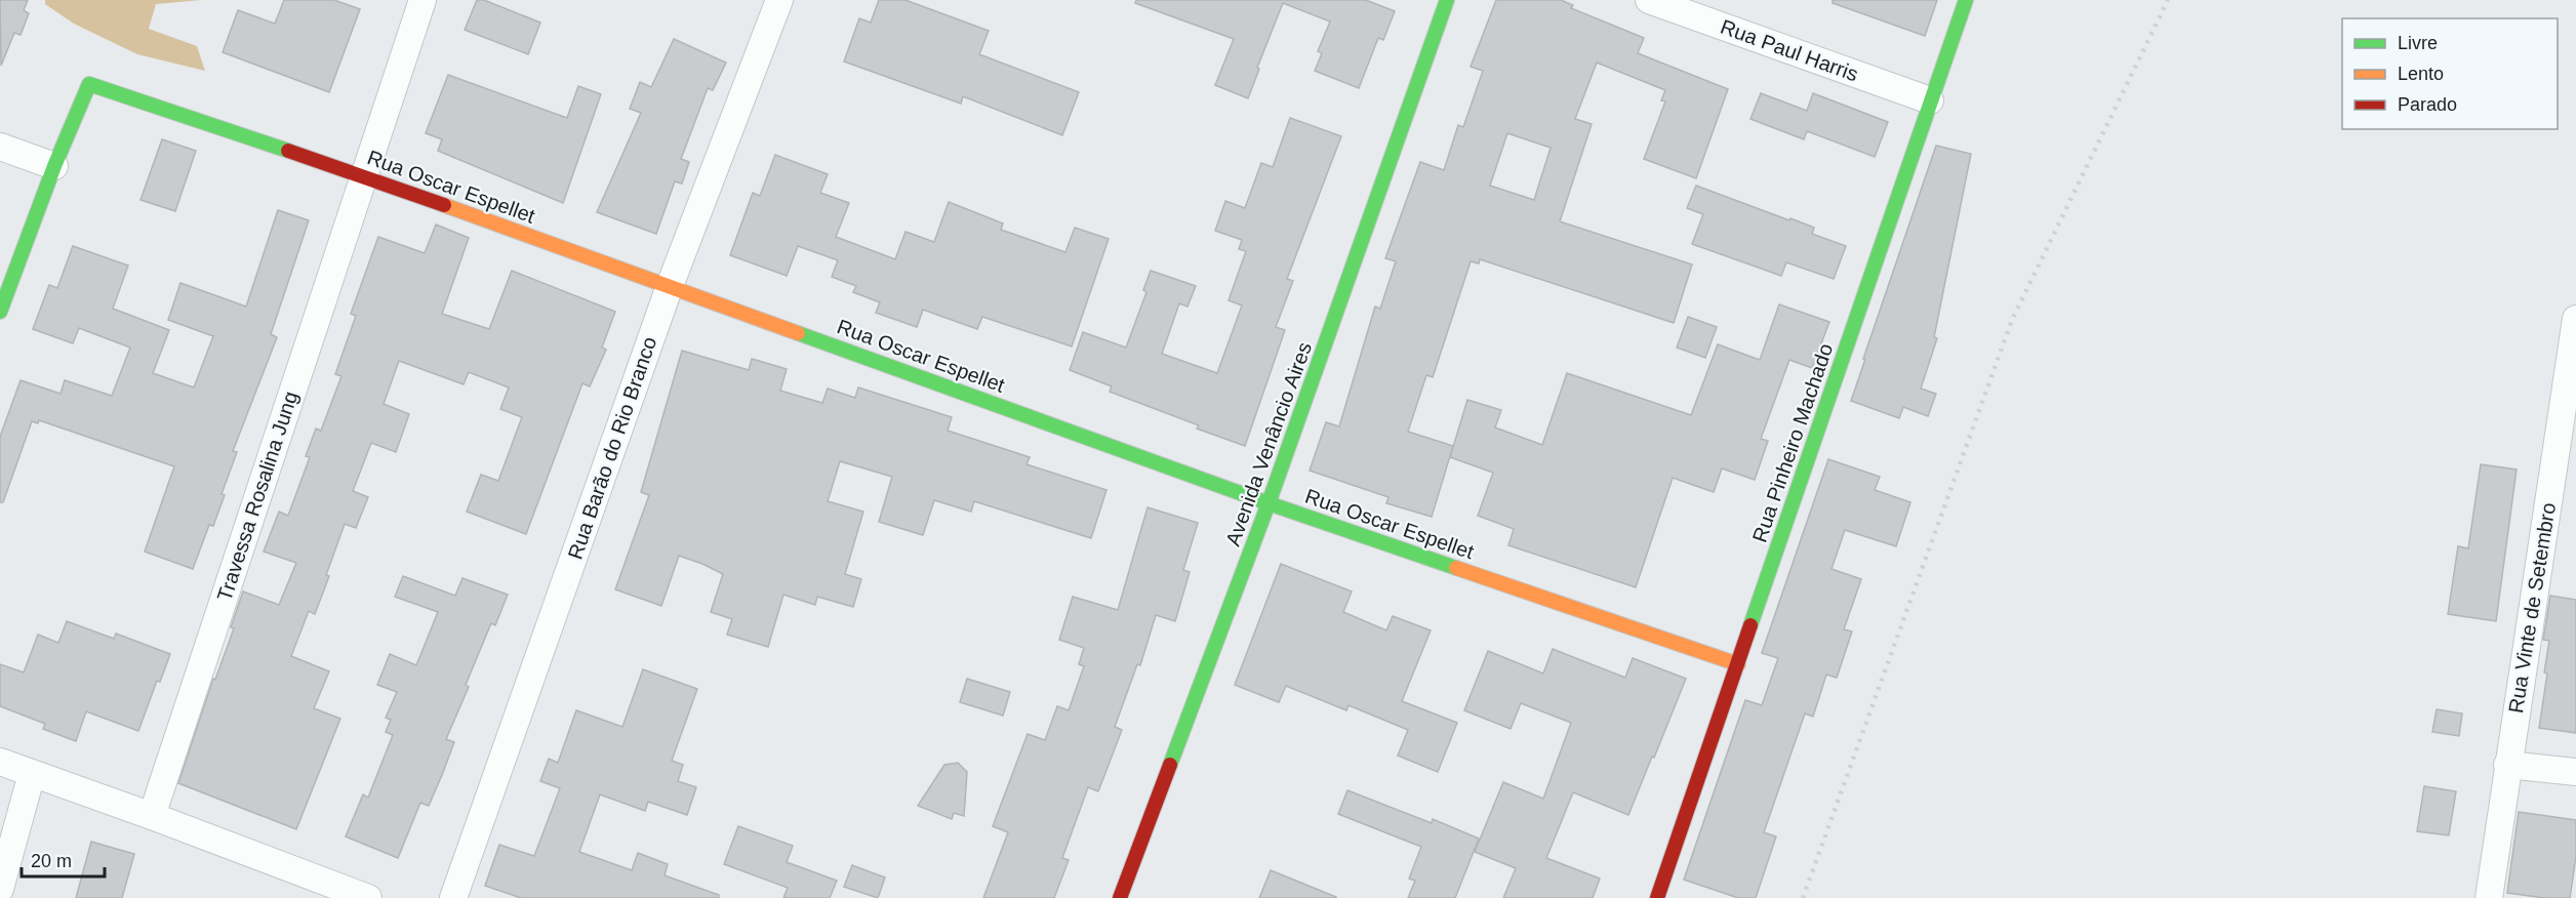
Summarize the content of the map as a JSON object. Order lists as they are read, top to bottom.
{
  "streets": {
    "street": [
      "Rua Paul Harris",
      "Rua Oscar Espellet",
      "Rua Pinheiro Machado",
      "Avenida Venâncio Aires",
      "Rua Barão do Rio Branco",
      "Travessa Rosalina Jung",
      "Rua Vinte de Setembro"
    ]
  },
  "crossings": [
    ["Rua Paul Harris", "Rua Pinheiro Machado"],
    ["Rua Oscar Espellet", "Rua Pinheiro Machado"],
    ["Rua Oscar Espellet", "Avenida Venâncio Aires"],
    ["Rua Oscar Espellet", "Rua Barão do Rio Branco"],
    ["Rua Oscar Espellet", "Travessa Rosalina Jung"]
  ],
  "legend": ["Livre", "Lento", "Parado"],
  "scale_bar": "20 m"
}
